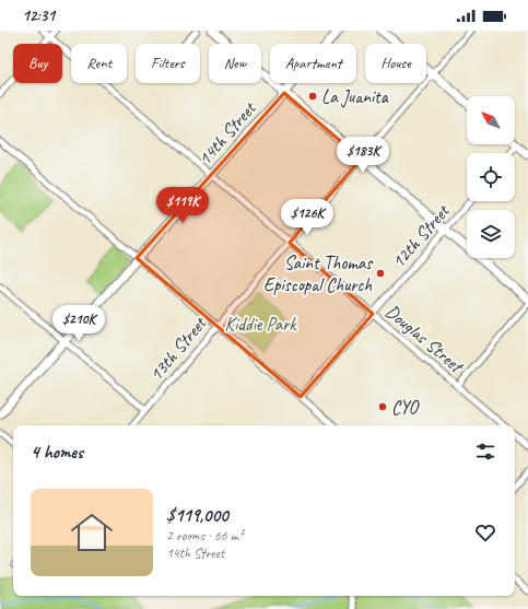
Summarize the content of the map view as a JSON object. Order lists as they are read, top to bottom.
{
  "streets": {
    "main road": ["14th Street"],
    "street": ["12th Street", "Douglas Street", "13th Street"]
  },
  "crossings": [
    ["14th Street", "Douglas Street"],
    ["12th Street", "Douglas Street"],
    ["Douglas Street", "13th Street"]
  ],
  "parks": ["Kiddie Park"],
  "places": ["La Juanita", "Saint Thomas Episcopal Church", "CYO"],
  "north": "top left",
  "page": {
    "status": "12:31",
    "chip": [
      "Buy",
      "Rent",
      "Filters",
      "New",
      "Apartment",
      "House"
    ],
    "price": [
      "$183K",
      "$119K",
      "$126K",
      "$210K"
    ],
    "heading": "4 homes",
    "list": [
      {
        "name": "$119,000",
        "note": "2 rooms · 66 m² · 14th Street"
      }
    ]
  }
}
